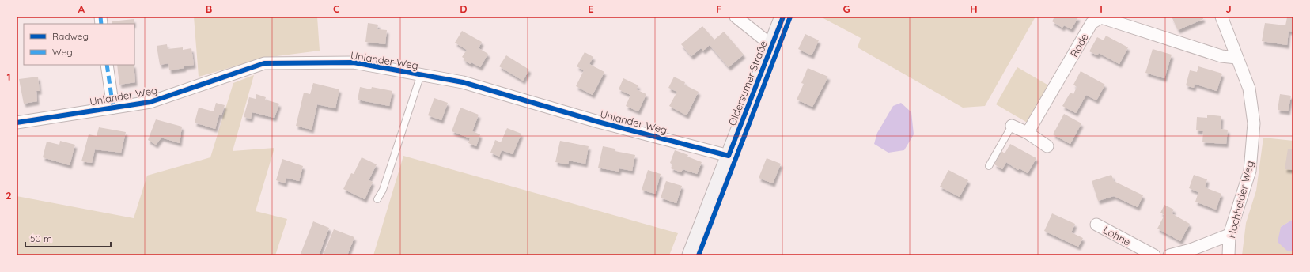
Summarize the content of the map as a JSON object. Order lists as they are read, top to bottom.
{
  "streets": {
    "main road": ["Oldersumer Straße"],
    "street": [
      "Rode",
      "Unlander Weg",
      "Hochheider Weg",
      "Lohne"
    ]
  },
  "crossings": [
    ["Rode", "Hochheider Weg"],
    ["Unlander Weg", "Oldersumer Straße"]
  ],
  "legend": ["Radweg", "Weg"],
  "scale_bar": "50 m",
  "grid": {
    "columns": [
      "A",
      "B",
      "C",
      "D",
      "E",
      "F",
      "G",
      "H",
      "I",
      "J"
    ],
    "rows": ["1", "2"]
  }
}
